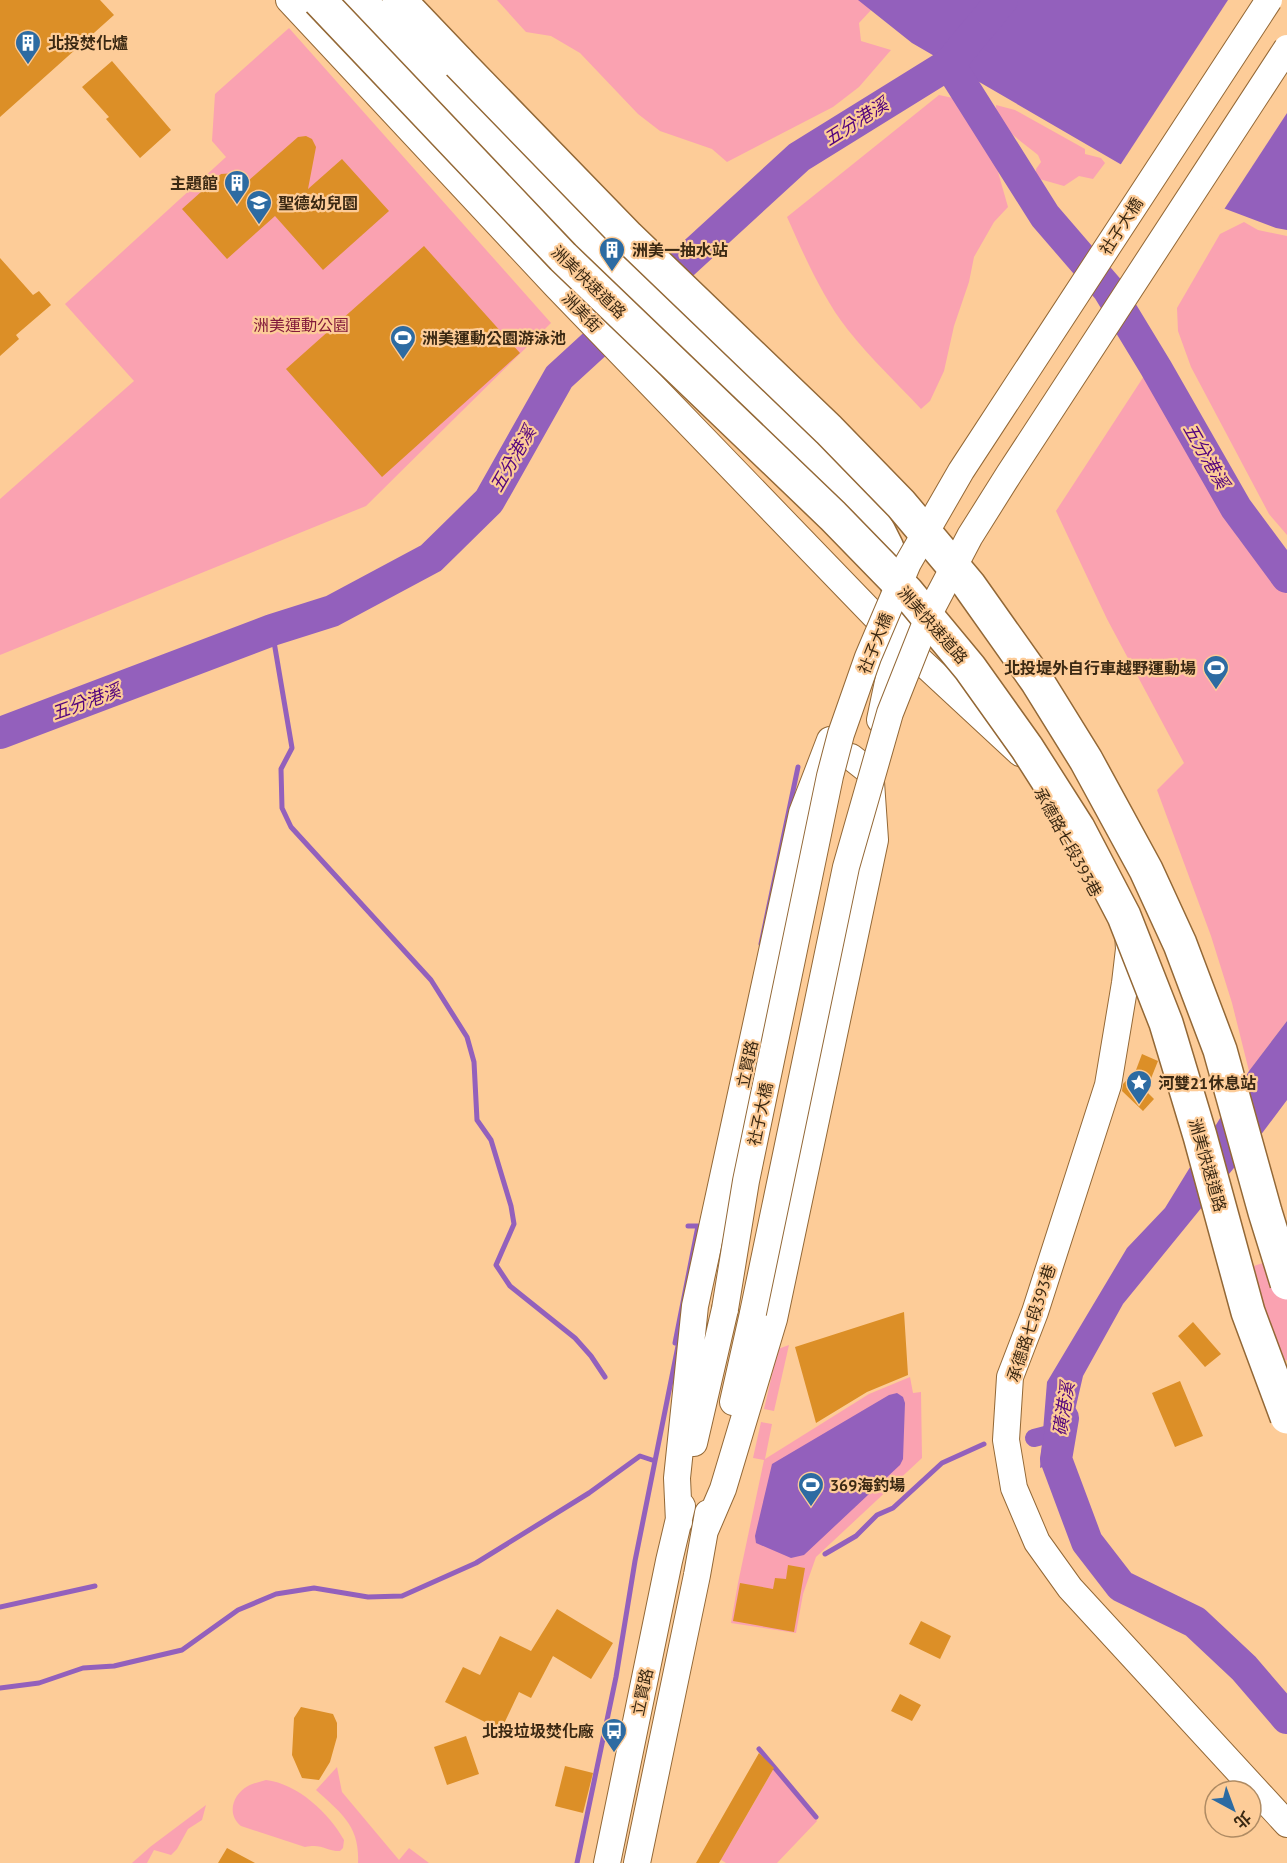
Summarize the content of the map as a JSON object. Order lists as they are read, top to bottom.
{
  "streets": {
    "highway": ["洲美快速道路"],
    "street": [
      "社子大橋",
      "洲美街",
      "承德路七段393巷",
      "立賢路"
    ]
  },
  "crossings": [
    ["社子大橋", "立賢路"],
    ["洲美街", "承德路七段393巷"],
    ["洲美街", "立賢路"],
    ["承德路七段393巷", "立賢路"]
  ],
  "water": ["五分港溪", "磺港溪"],
  "parks": ["洲美運動公園"],
  "places": {
    "building": ["北投焚化爐", "主題館", "洲美一抽水站"],
    "school or university": ["聖德幼兒園"],
    "sports": ["洲美運動公園游泳池", "北投堤外自行車越野運動場", "369海釣場"],
    "place": ["河雙21休息站"],
    "bus stop": ["北投垃圾焚化廠"]
  },
  "north": "bottom right"
}
